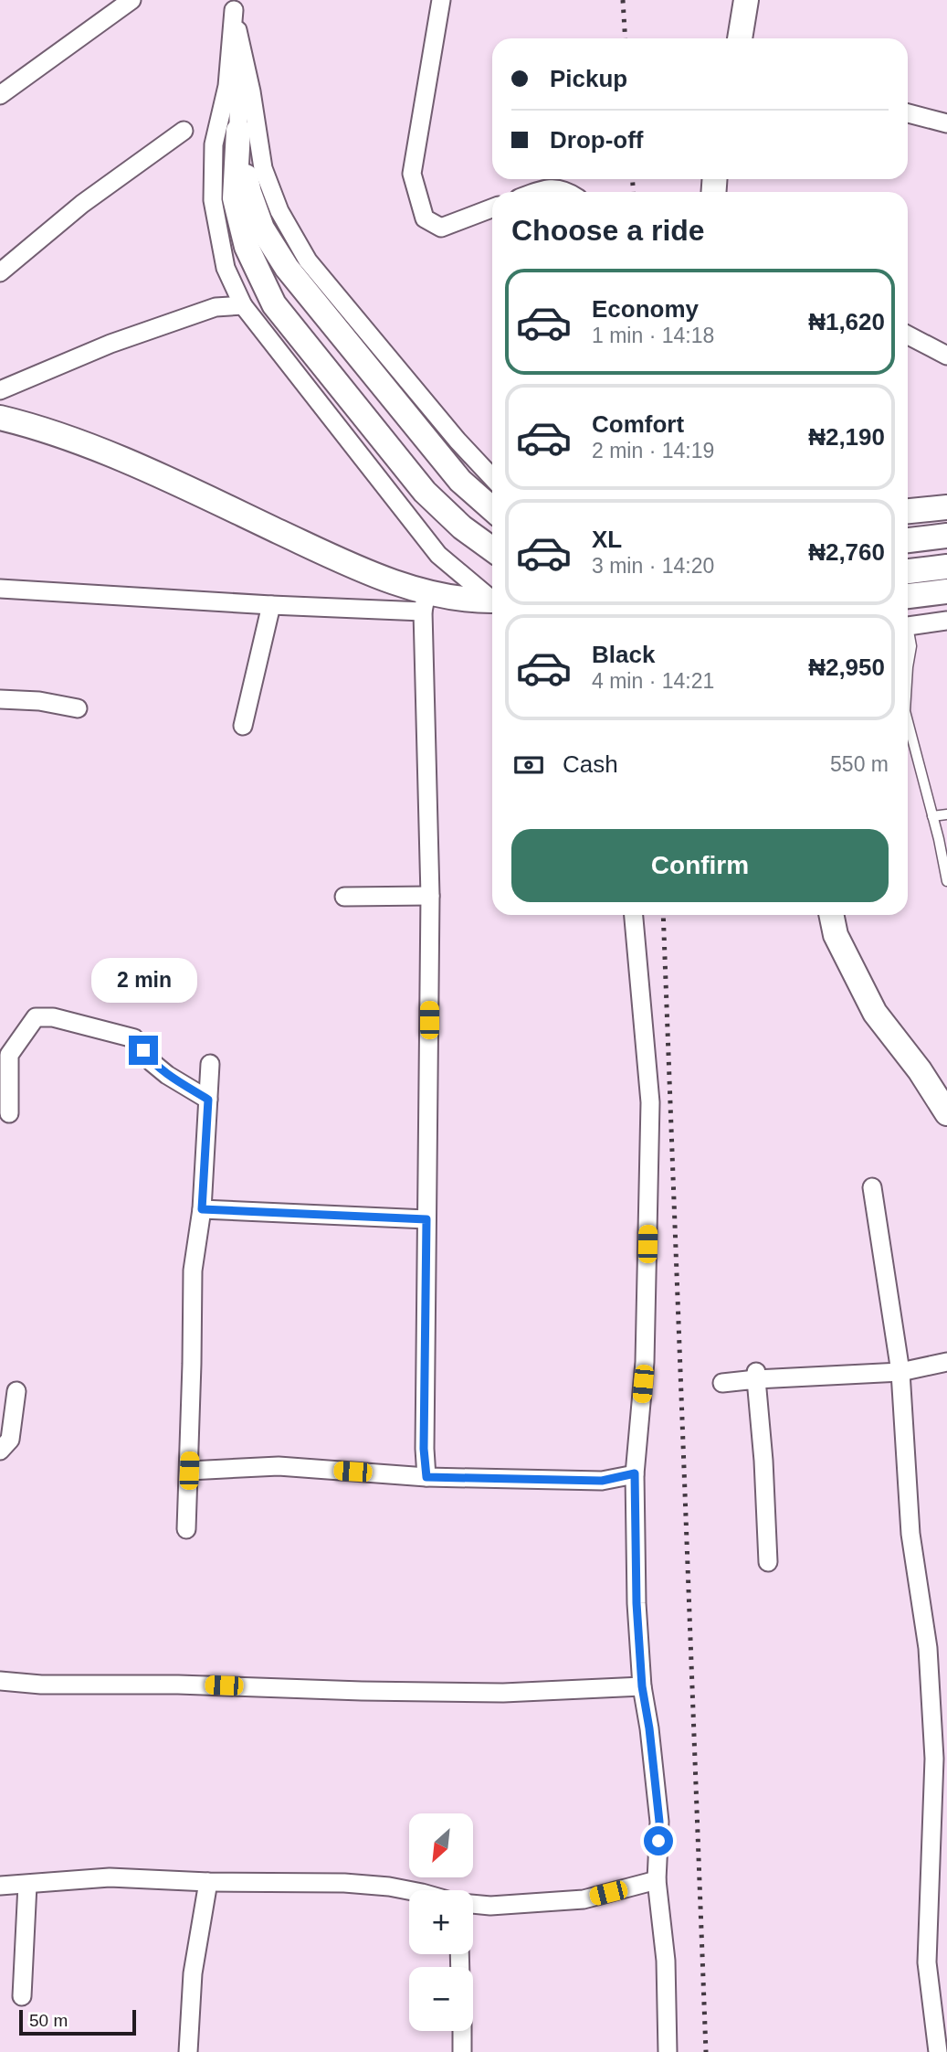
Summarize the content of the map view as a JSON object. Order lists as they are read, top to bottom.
{
  "scale_bar": "50 m",
  "north": "bottom left",
  "page": {
    "banner": ["Pickup", "Drop-off"],
    "heading": "Choose a ride",
    "list": [
      {
        "name": "Economy",
        "note": "1 min · 14:18",
        "value": "₦1,620"
      },
      {
        "name": "Comfort",
        "note": "2 min · 14:19",
        "value": "₦2,190"
      },
      {
        "name": "XL",
        "note": "3 min · 14:20",
        "value": "₦2,760"
      },
      {
        "name": "Black",
        "note": "4 min · 14:21",
        "value": "₦2,950"
      }
    ],
    "pay": ["Cash", "550 m"],
    "buttons": "Confirm",
    "bubble": "2 min",
    "map_buttons": ["+", "−"],
    "scale": "50 m"
  }
}
